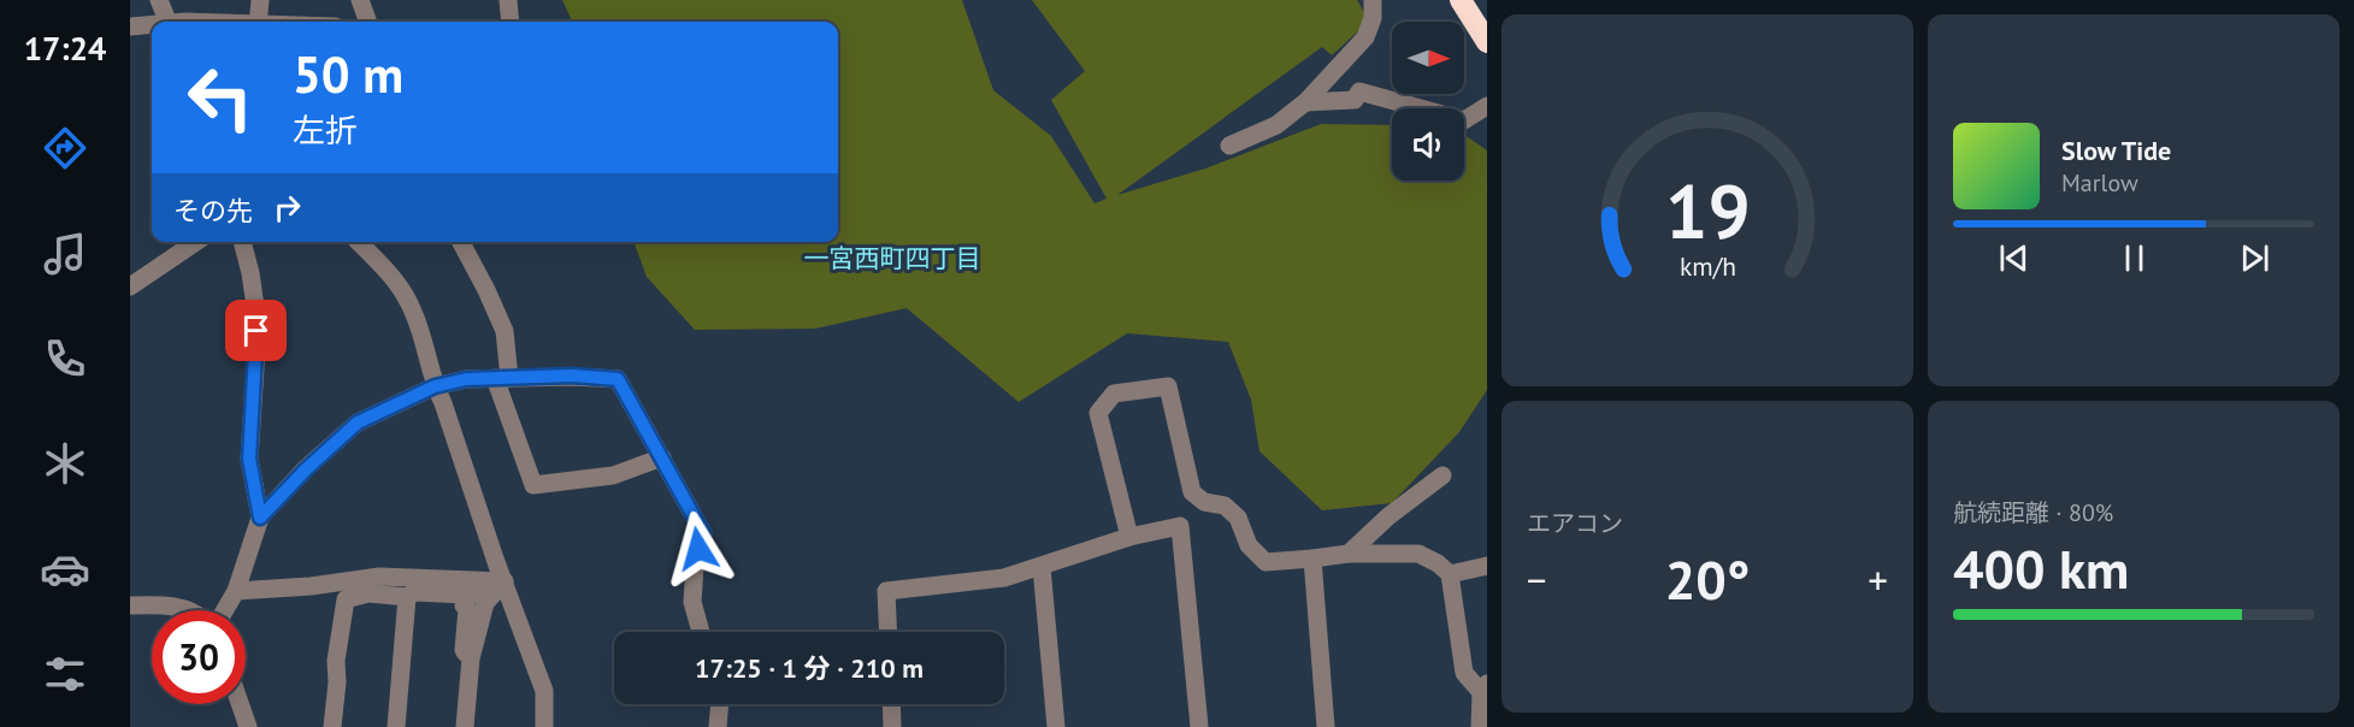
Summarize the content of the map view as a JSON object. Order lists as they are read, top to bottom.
{
  "districts": ["一宮西町四丁目"],
  "north": "right",
  "page": {
    "tabs": "17:24",
    "turn": ["50 m", "左折"],
    "song": ["Slow Tide", "Marlow"],
    "then": "その先",
    "tile": [
      "エアコン",
      ["航続距離 · 80%", "400 km"]
    ],
    "heat": ["−", "20°", "+"],
    "limit": "30",
    "trip": "17:25 · 1 分 · 210 m",
    "gauge": ["19", "km/h"]
  }
}
